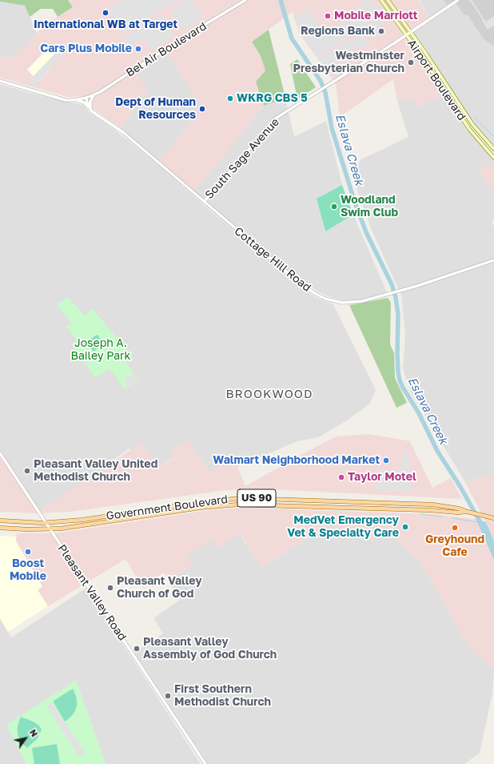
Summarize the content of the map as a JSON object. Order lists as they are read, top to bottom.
{
  "streets": {
    "main road": ["Airport Boulevard", "US 90", "Government Boulevard"],
    "street": [
      "Bel Air Boulevard",
      "South Sage Avenue",
      "Cottage Hill Road",
      "Pleasant Valley Road"
    ]
  },
  "crossings": [
    ["Bel Air Boulevard", "Cottage Hill Road"],
    ["Airport Boulevard", "South Sage Avenue"],
    ["South Sage Avenue", "Cottage Hill Road"],
    ["Government Boulevard", "Pleasant Valley Road"]
  ],
  "districts": ["BROOKWOOD"],
  "water": ["Eslava Creek"],
  "parks": ["Joseph A. Bailey Park"],
  "places": [
    "International WB at Target",
    "Mobile Marriott",
    "Regions Bank",
    "Cars Plus Mobile",
    "Westminster Presbyterian Church",
    "WKRG CBS 5",
    "Dept of Human Resources",
    "Woodland Swim Club",
    "Walmart Neighborhood Market",
    "Pleasant Valley United Methodist Church",
    "Taylor Motel",
    "MedVet Emergency Vet & Specialty Care",
    "Greyhound Cafe",
    "Boost Mobile",
    "Pleasant Valley Church of God",
    "Pleasant Valley Assembly of God Church",
    "First Southern Methodist Church"
  ],
  "north": "top right"
}
